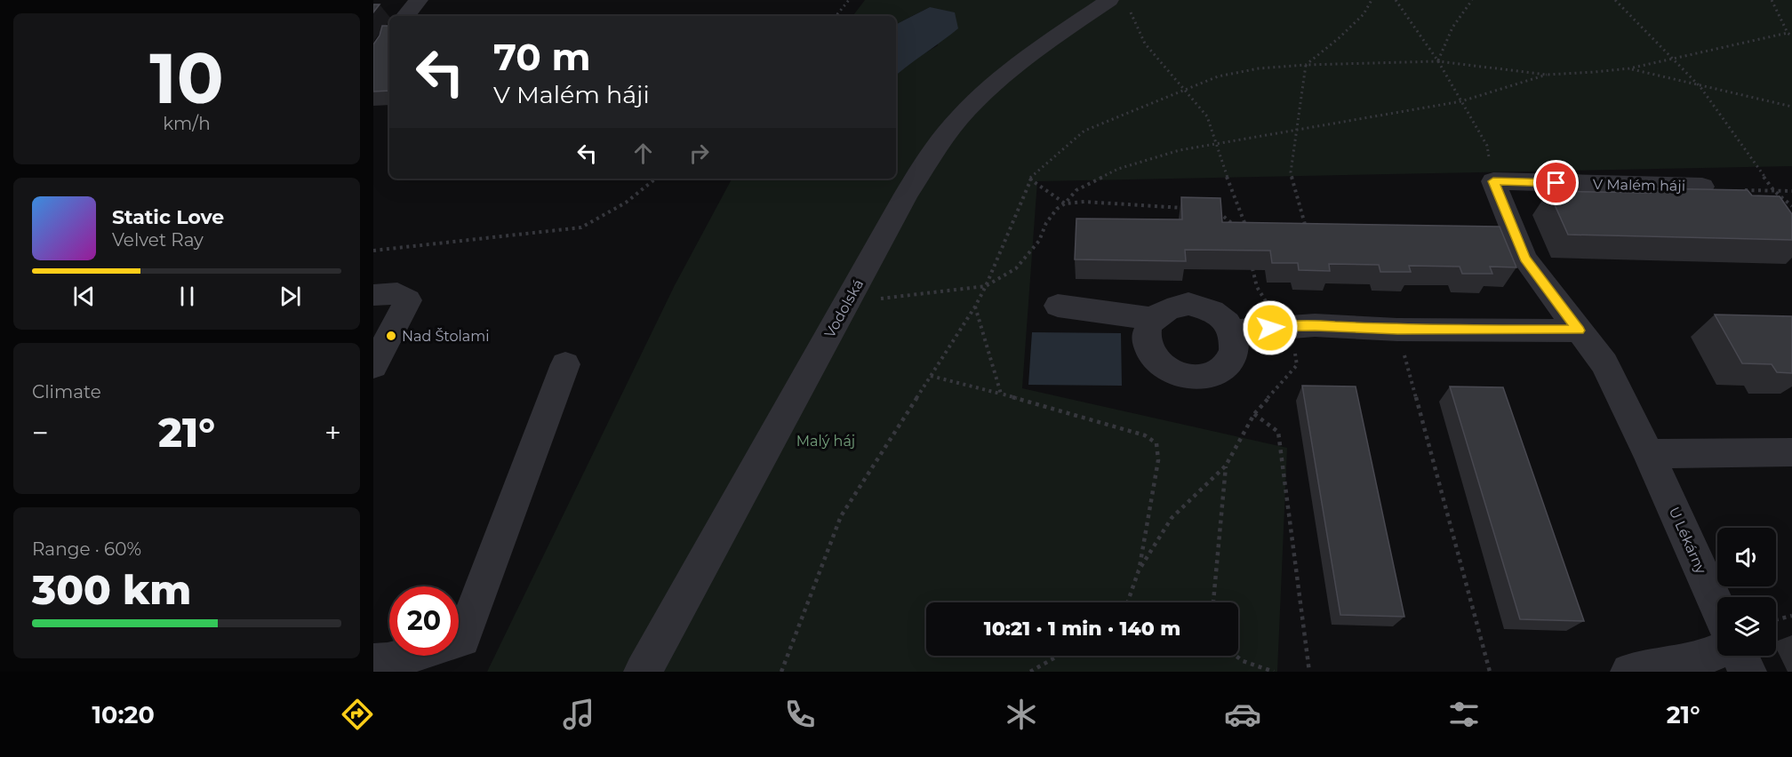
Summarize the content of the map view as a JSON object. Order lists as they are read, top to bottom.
{
  "streets": {
    "street": ["V Malém háji", "Vodolská", "U Lékárny"]
  },
  "parks": ["Malý háj"],
  "places": ["Nad Štolami"],
  "page": {
    "tile": [
      ["10", "km/h"],
      "Climate",
      ["Range · 60%", "300 km"]
    ],
    "turn": ["70 m", "V Malém háji"],
    "song": ["Static Love", "Velvet Ray"],
    "heat": ["−", "21°", "+"],
    "limit": "20",
    "trip": "10:21 · 1 min · 140 m",
    "tabs": ["10:20", "21°"]
  }
}
